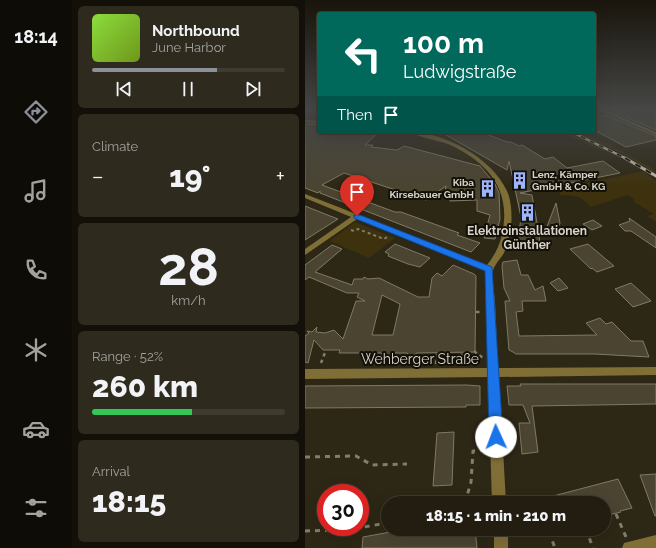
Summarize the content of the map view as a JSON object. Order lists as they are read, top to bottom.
{
  "streets": {
    "street": ["Wehberger Straße"]
  },
  "places": {
    "building": ["Lenz, Kämper GmbH & Co. KG", "Kiba Kirsebauer GmbH", "Elektroinstallationen Günther"]
  },
  "page": {
    "tabs": "18:14",
    "turn": ["100 m", "Ludwigstraße"],
    "song": ["Northbound", "June Harbor"],
    "then": "Then",
    "tile": [
      "Climate",
      ["28", "km/h"],
      ["Range · 52%", "260 km"],
      ["Arrival", "18:15"]
    ],
    "heat": ["−", "19°", "+"],
    "limit": "30",
    "trip": "18:15 · 1 min · 210 m"
  }
}
